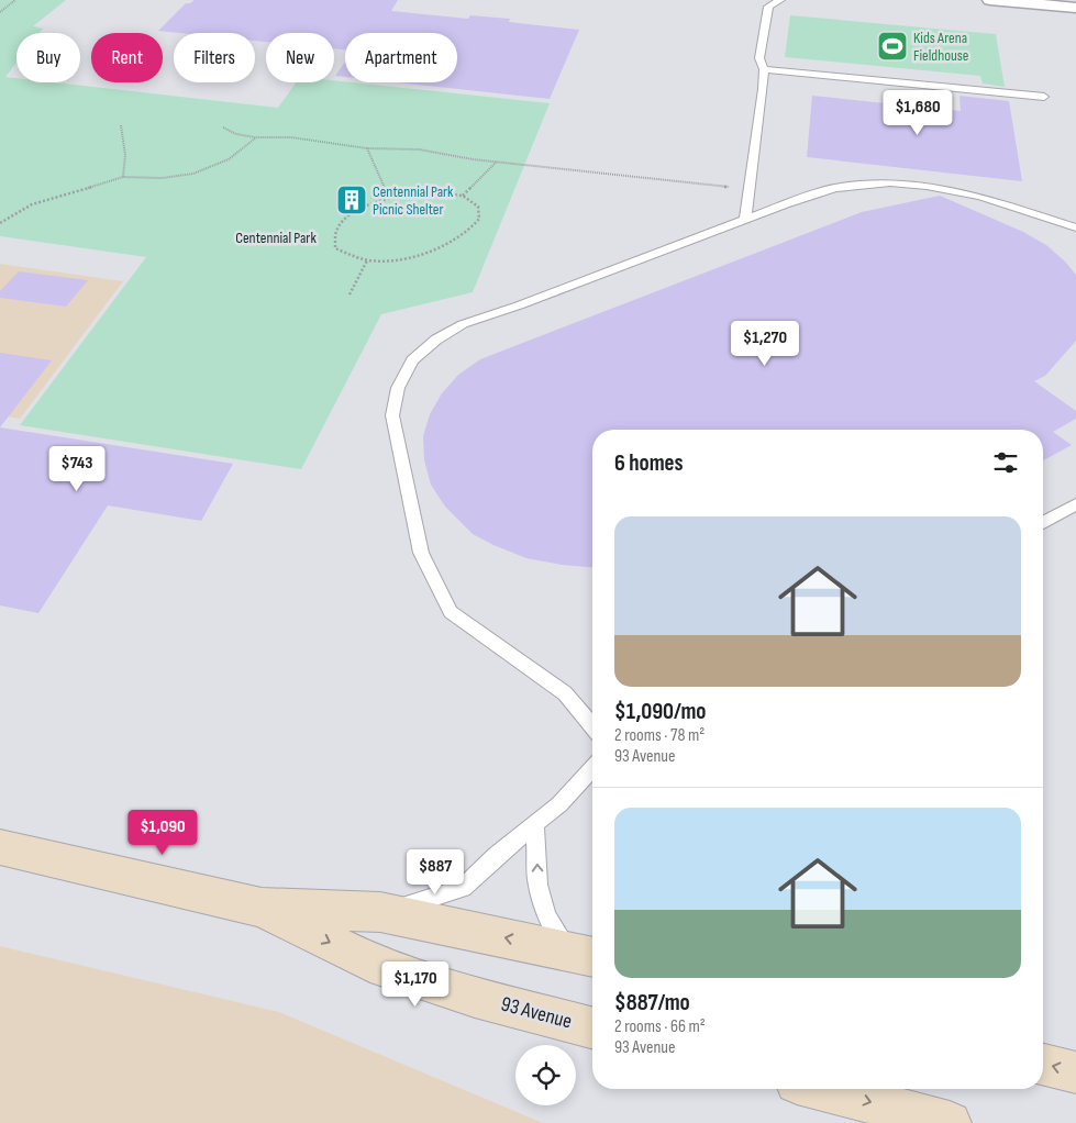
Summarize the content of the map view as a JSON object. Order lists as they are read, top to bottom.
{
  "streets": {
    "main road": ["93 Avenue"]
  },
  "parks": ["Centennial Park"],
  "places": {
    "sports": ["Kids Arena Fieldhouse"],
    "building": ["Centennial Park Picnic Shelter"]
  },
  "page": {
    "chip": [
      "Buy",
      "Rent",
      "Filters",
      "New",
      "Apartment"
    ],
    "price": [
      "$1,680",
      "$1,270",
      "$743",
      "$1,090",
      "$887",
      "$1,170"
    ],
    "heading": "6 homes",
    "list": [
      {
        "name": "$1,090/mo",
        "note": "2 rooms · 78 m² · 93 Avenue"
      },
      {
        "name": "$887/mo",
        "note": "2 rooms · 66 m² · 93 Avenue"
      }
    ]
  }
}
